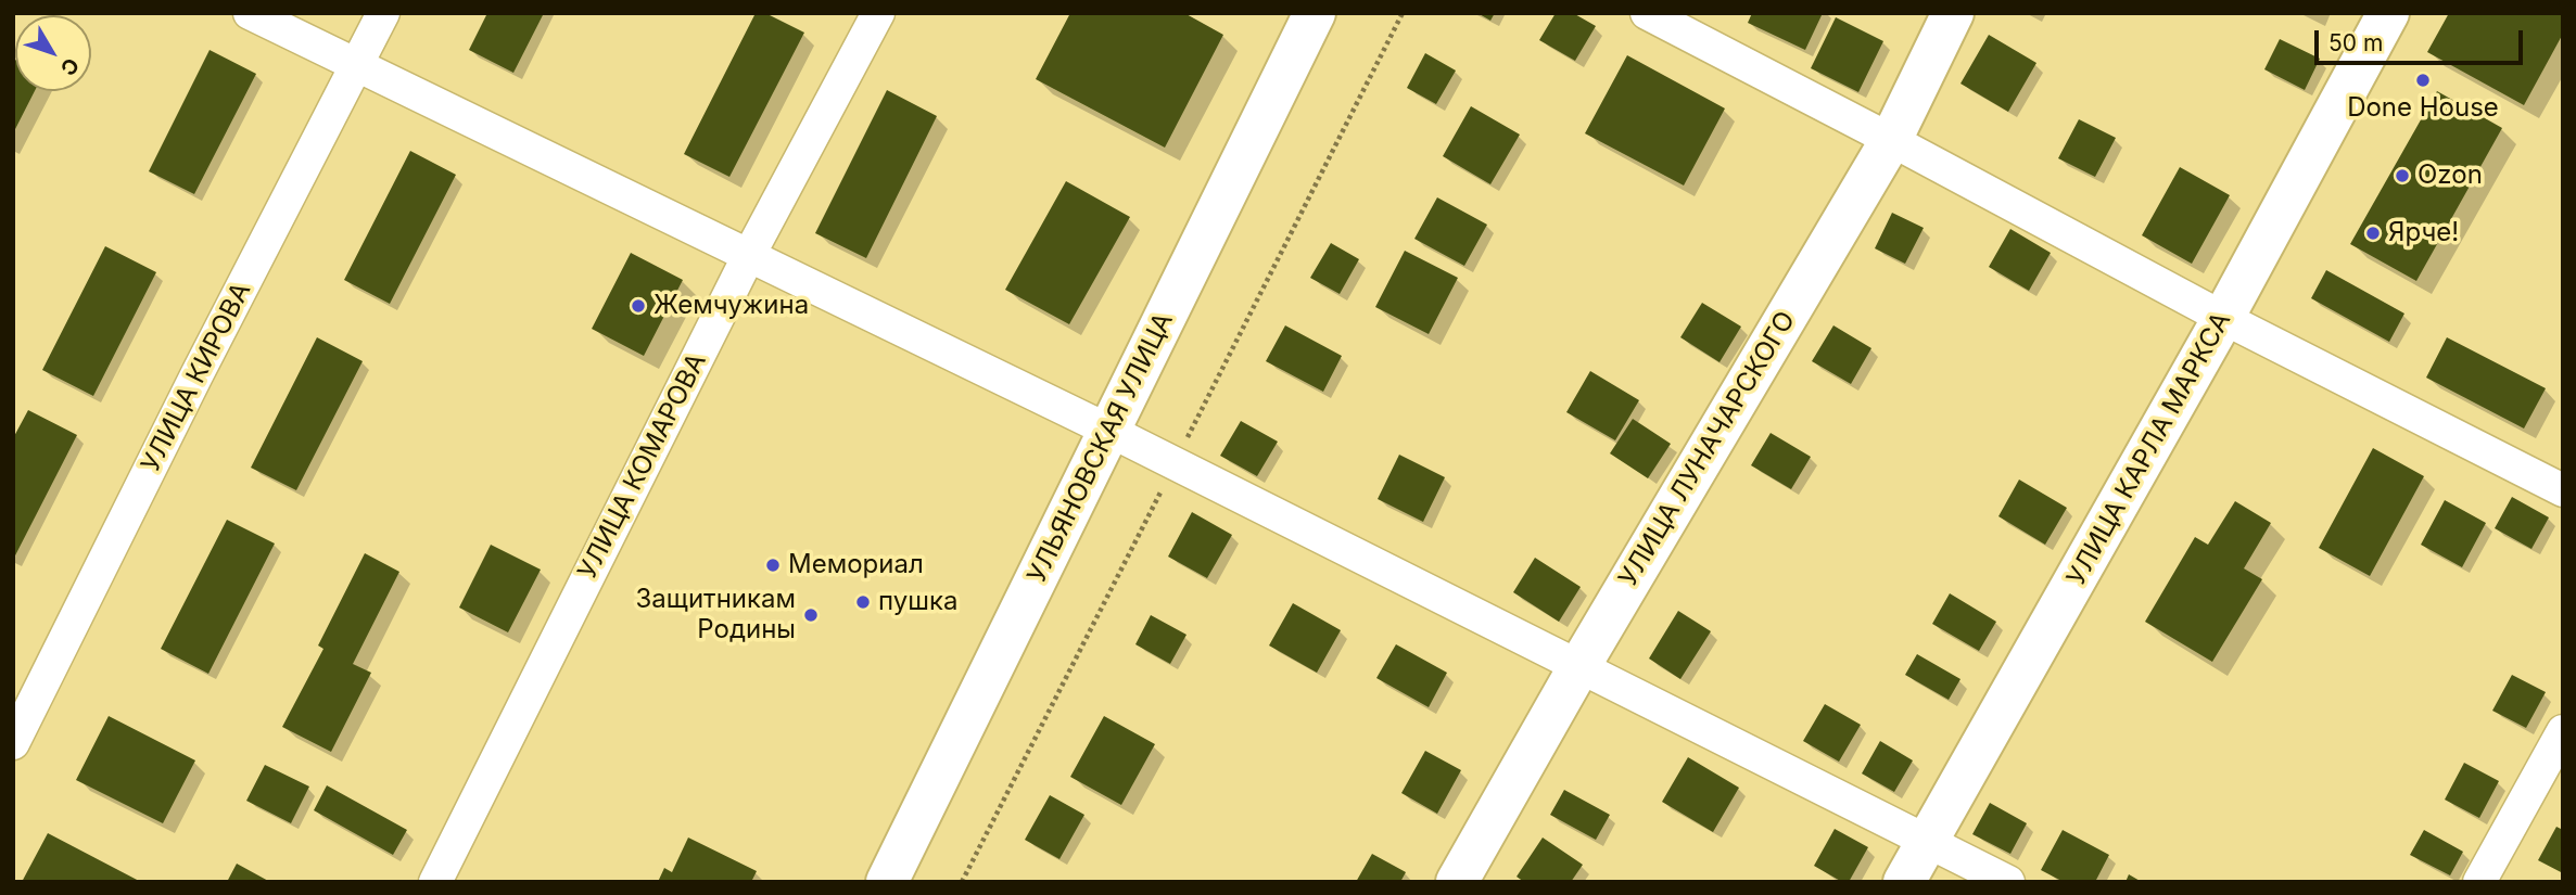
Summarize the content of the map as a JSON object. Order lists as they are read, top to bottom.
{
  "streets": {
    "street": [
      "УЛИЦА КИРОВА",
      "УЛЬЯНОВСКАЯ УЛИЦА",
      "УЛИЦА ЛУНАЧАРСКОГО",
      "УЛИЦА КАРЛА МАРКСА",
      "УЛИЦА КОМАРОВА"
    ]
  },
  "places": [
    "Done House",
    "Ozon",
    "Ярче!",
    "Жемчужина",
    "Мемориал",
    "пушка",
    "Защитникам Родины"
  ],
  "scale_bar": "50 m",
  "north": "bottom right"
}
